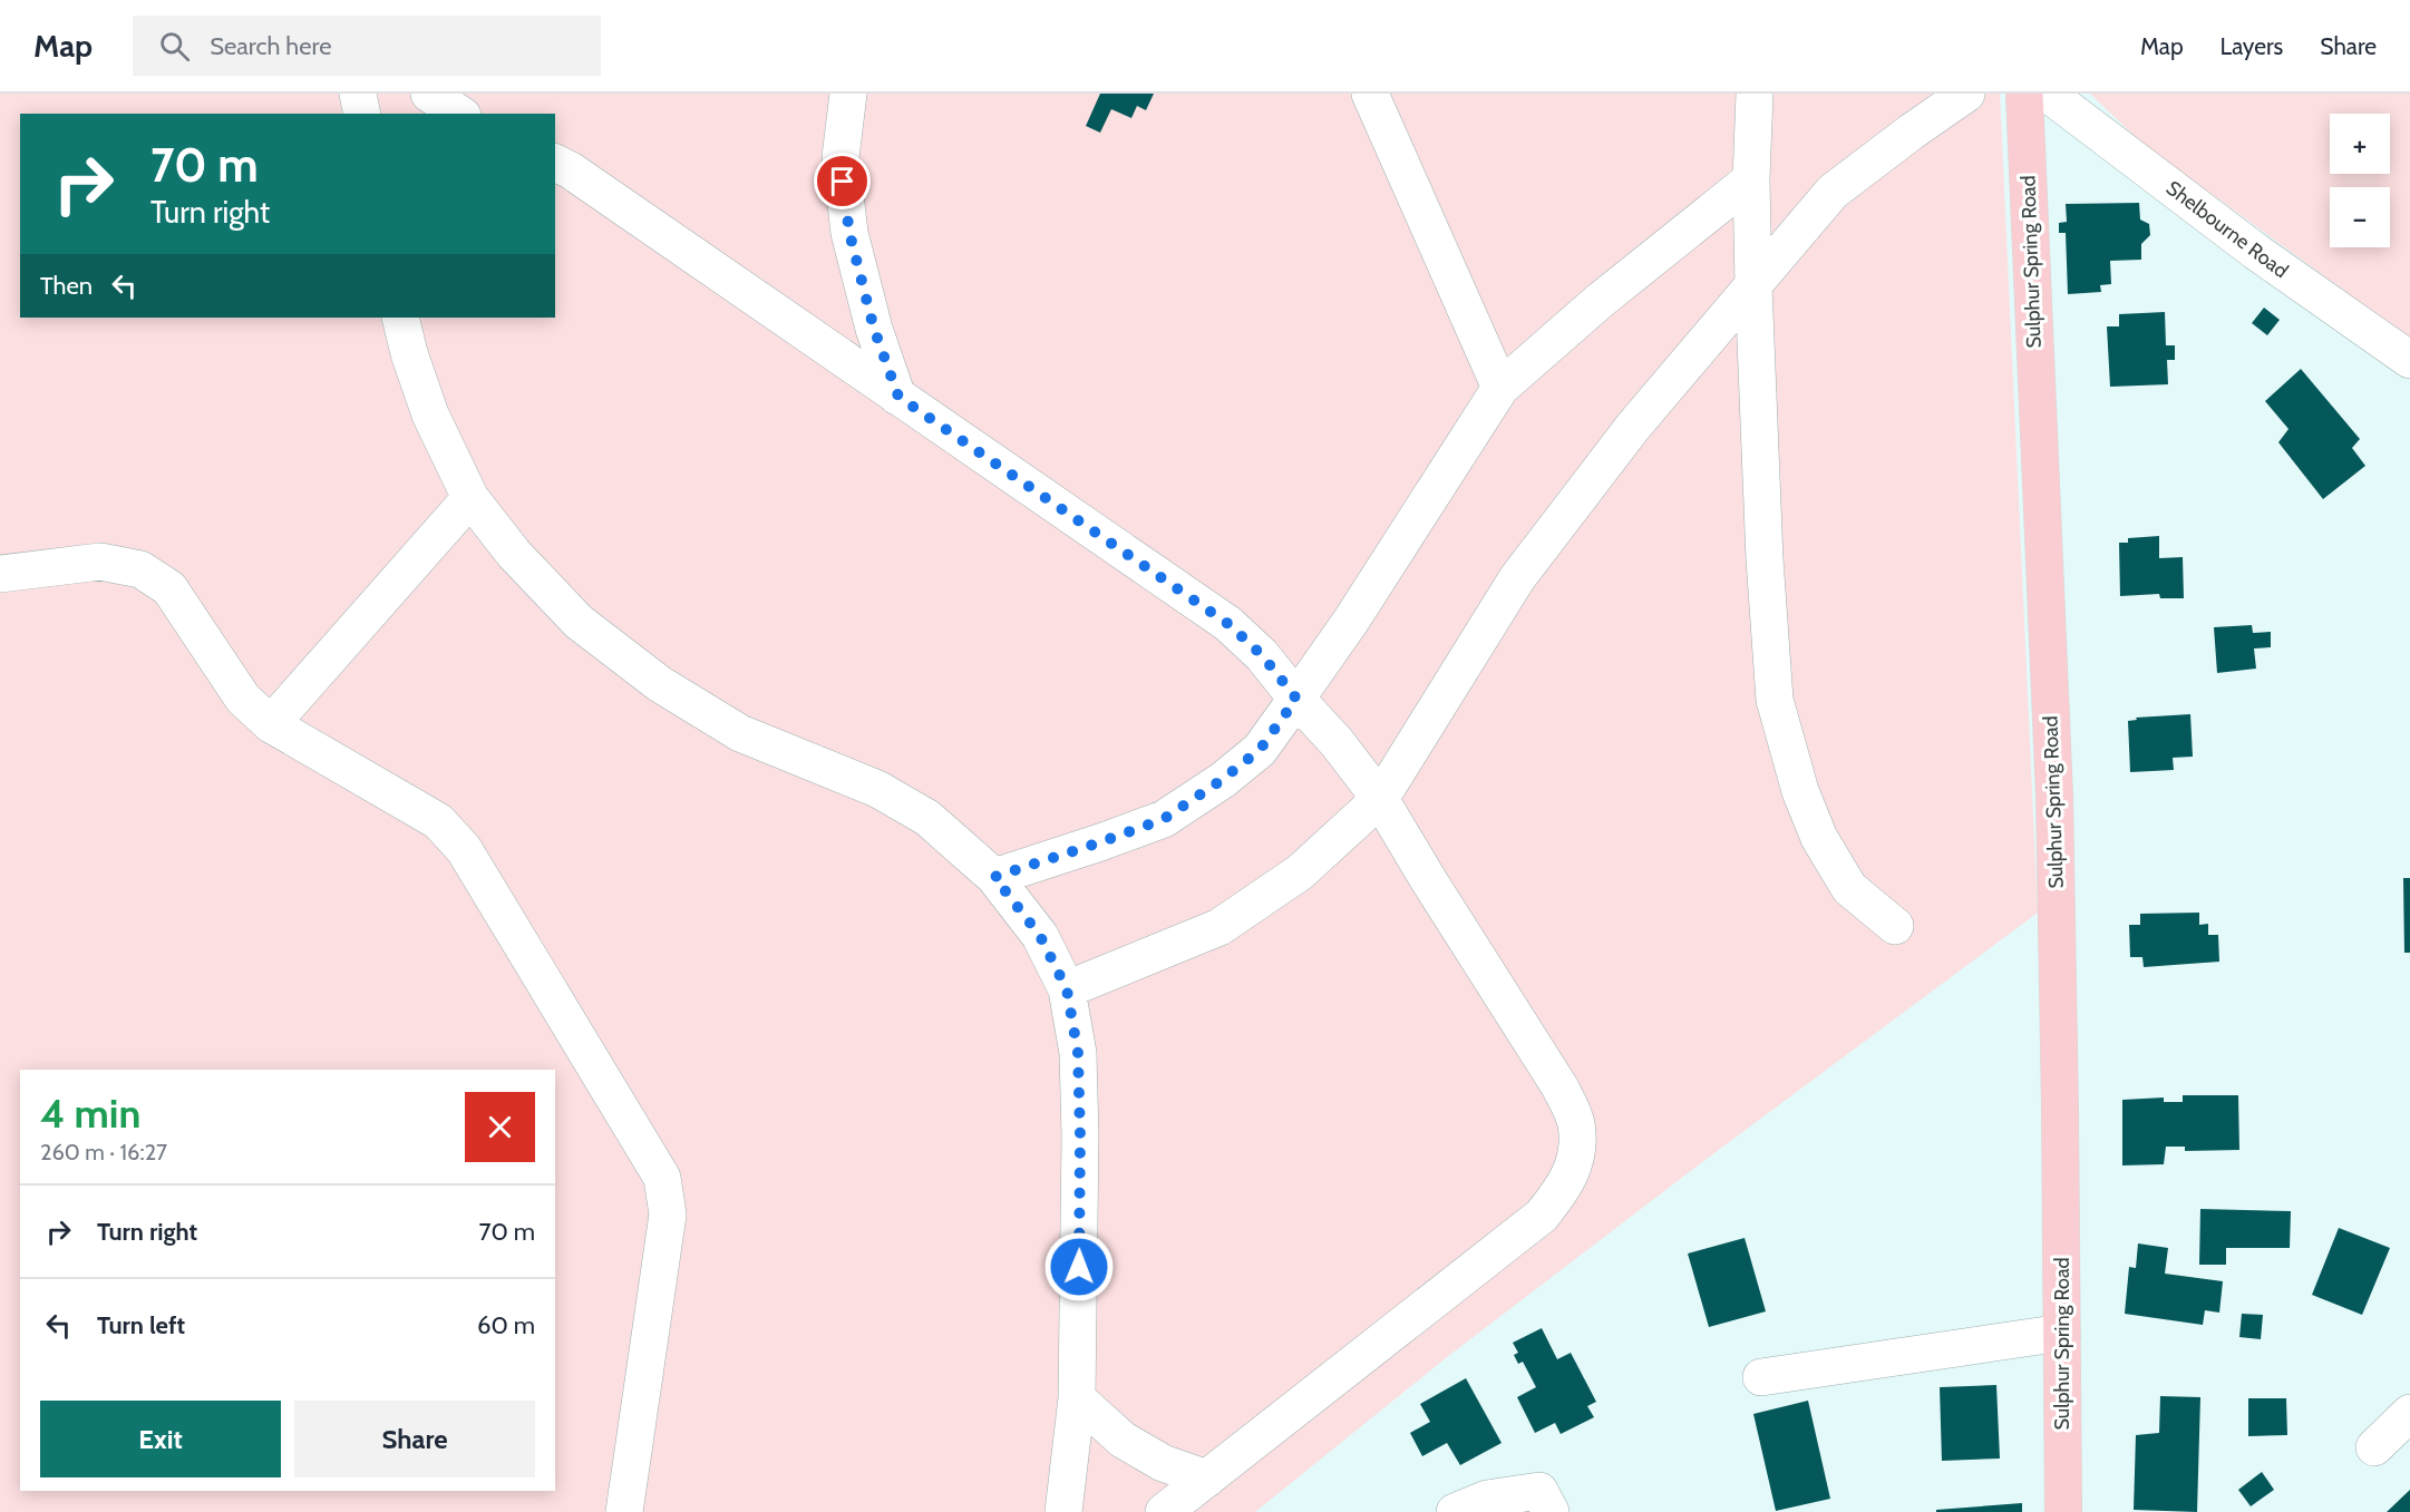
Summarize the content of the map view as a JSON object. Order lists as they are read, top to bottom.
{
  "streets": {
    "main road": ["Sulphur Spring Road"],
    "street": ["Shelbourne Road"]
  },
  "page": {
    "header": "Map",
    "search": "Search here",
    "nav": ["Map", "Layers", "Share"],
    "map_buttons": ["+", "−"],
    "turn": ["70 m", "Turn right"],
    "then": "Then",
    "heading": ["4 min", "260 m · 16:27"],
    "list": [
      {
        "name": "Turn right",
        "value": "70 m"
      },
      {
        "name": "Turn left",
        "value": "60 m"
      }
    ],
    "buttons": ["Exit", "Share"]
  }
}
